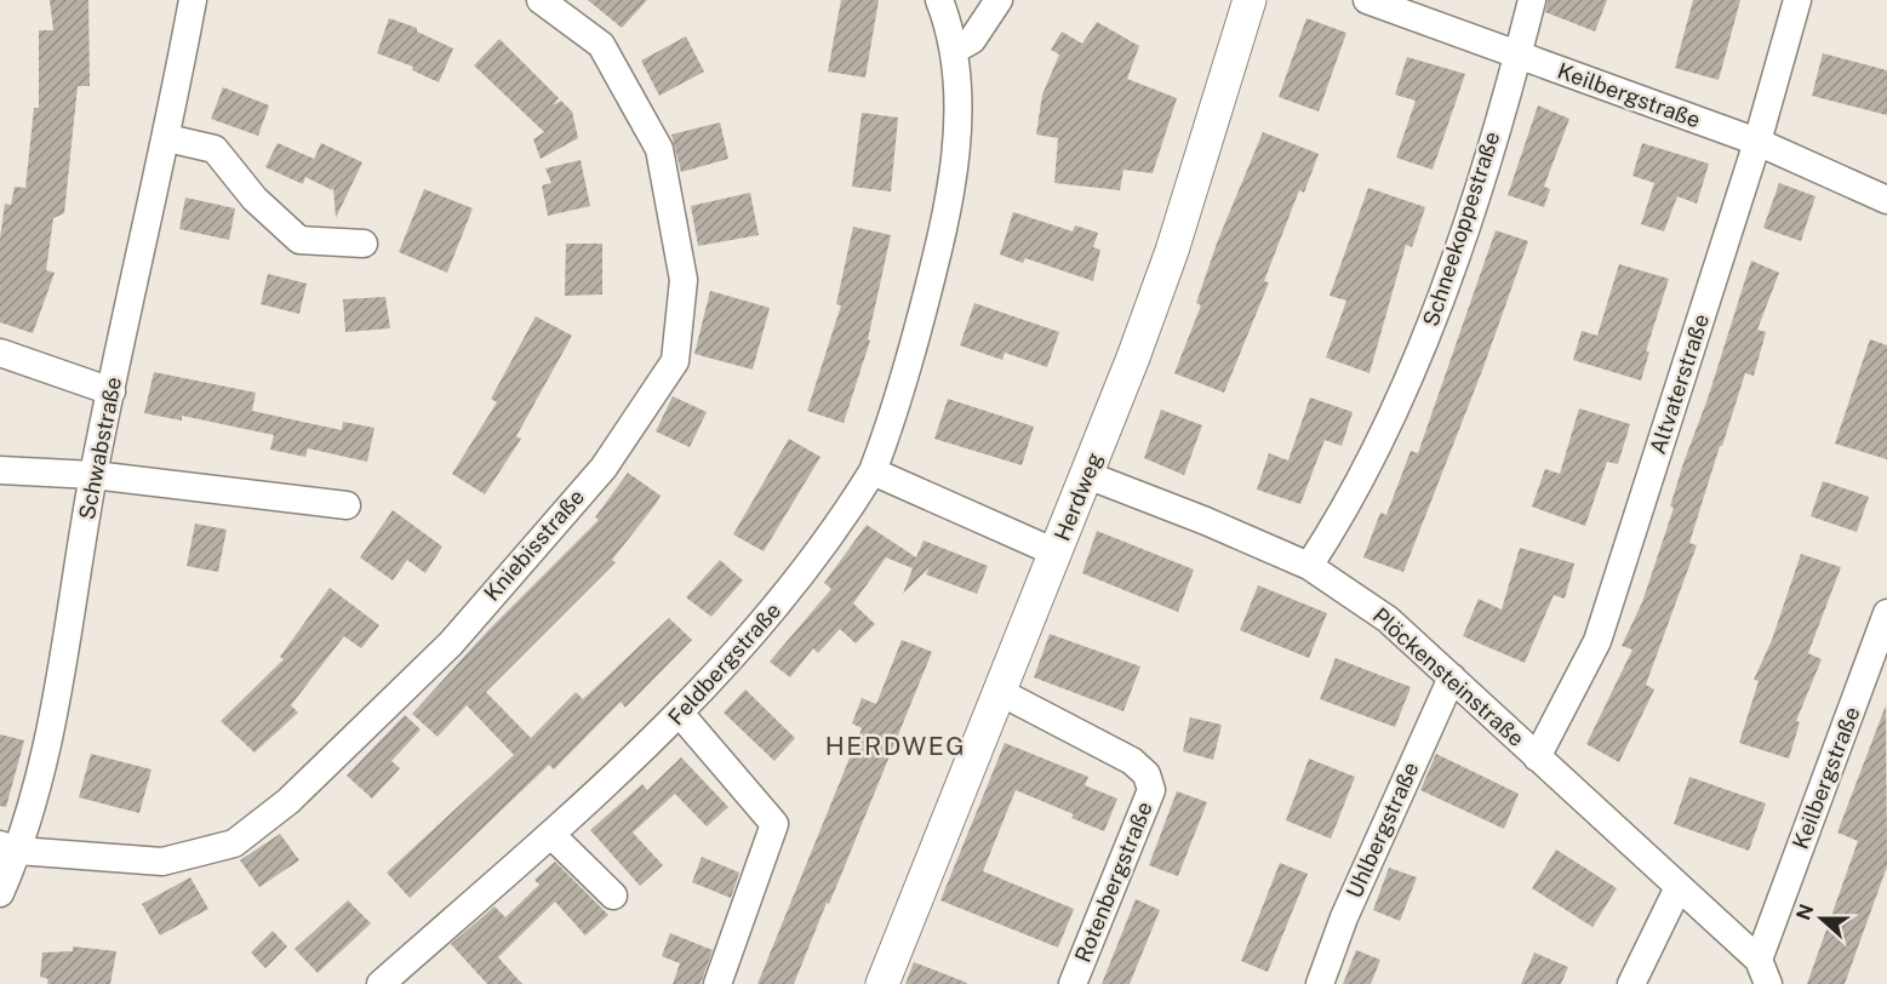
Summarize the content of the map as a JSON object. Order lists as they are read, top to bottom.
{
  "streets": {
    "street": [
      "Keilbergstraße",
      "Schneekoppestraße",
      "Altvaterstraße",
      "Schwabstraße",
      "Herdweg",
      "Kniebisstraße",
      "Feldbergstraße",
      "Plöckensteinstraße",
      "Uhlbergstraße",
      "Rotenbergstraße"
    ]
  },
  "crossings": [
    ["Keilbergstraße", "Schneekoppestraße"],
    ["Keilbergstraße", "Altvaterstraße"],
    ["Keilbergstraße", "Plöckensteinstraße"],
    ["Schneekoppestraße", "Plöckensteinstraße"],
    ["Altvaterstraße", "Plöckensteinstraße"],
    ["Schwabstraße", "Kniebisstraße"],
    ["Herdweg", "Plöckensteinstraße"],
    ["Herdweg", "Rotenbergstraße"],
    ["Plöckensteinstraße", "Uhlbergstraße"]
  ],
  "districts": ["HERDWEG"],
  "north": "left"
}
